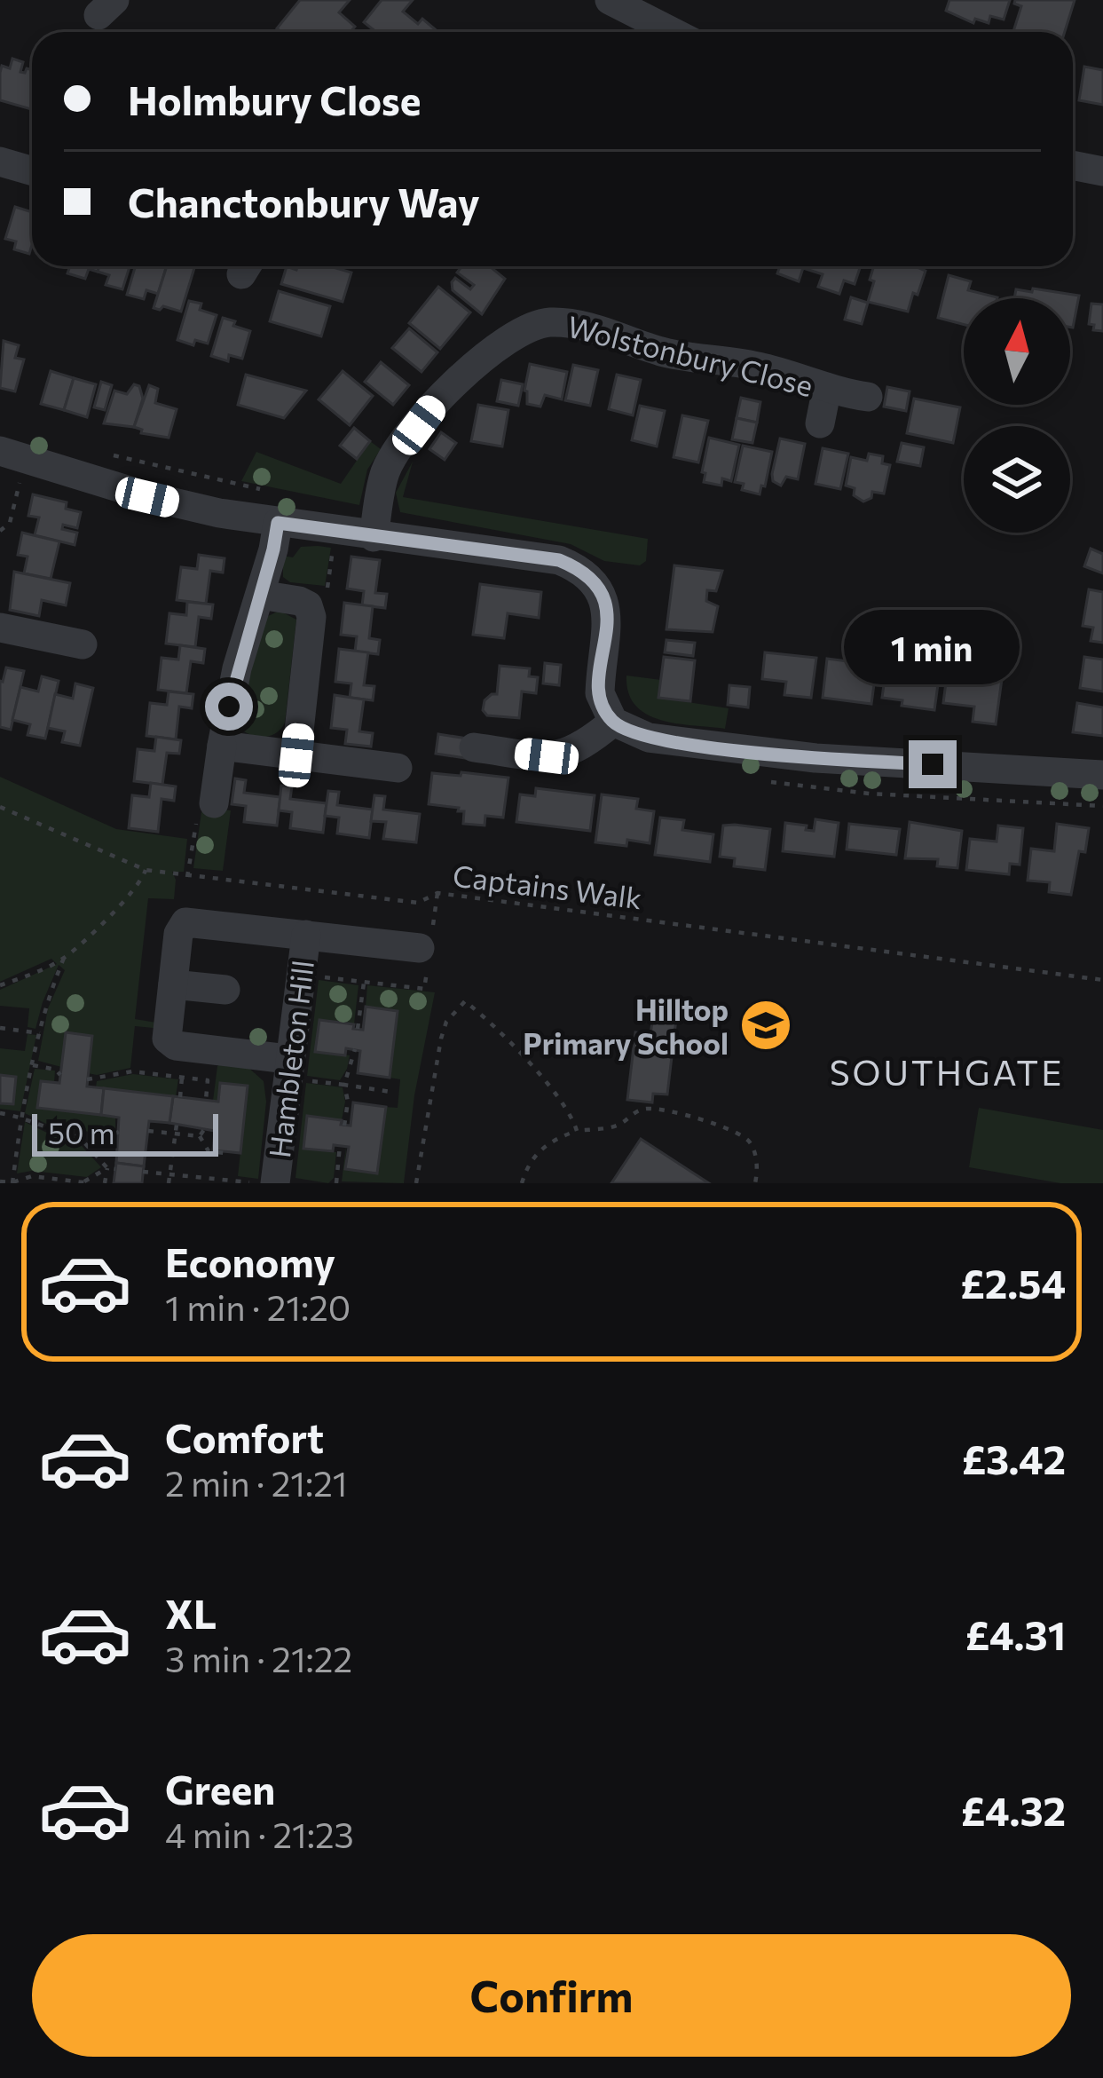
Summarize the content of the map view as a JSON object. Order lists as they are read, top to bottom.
{
  "streets": {
    "street": ["Wolstonbury Close", "Hambleton Hill"],
    "path": ["Captains Walk"]
  },
  "districts": ["SOUTHGATE"],
  "places": {
    "school or university": ["Hilltop Primary School"]
  },
  "scale_bar": "50 m",
  "north": "top",
  "page": {
    "banner": ["Holmbury Close", "Chanctonbury Way"],
    "bubble": "1 min",
    "scale": "50 m",
    "list": [
      {
        "name": "Economy",
        "note": "1 min · 21:20",
        "value": "£2.54"
      },
      {
        "name": "Comfort",
        "note": "2 min · 21:21",
        "value": "£3.42"
      },
      {
        "name": "XL",
        "note": "3 min · 21:22",
        "value": "£4.31"
      },
      {
        "name": "Green",
        "note": "4 min · 21:23",
        "value": "£4.32"
      }
    ],
    "buttons": "Confirm"
  }
}
